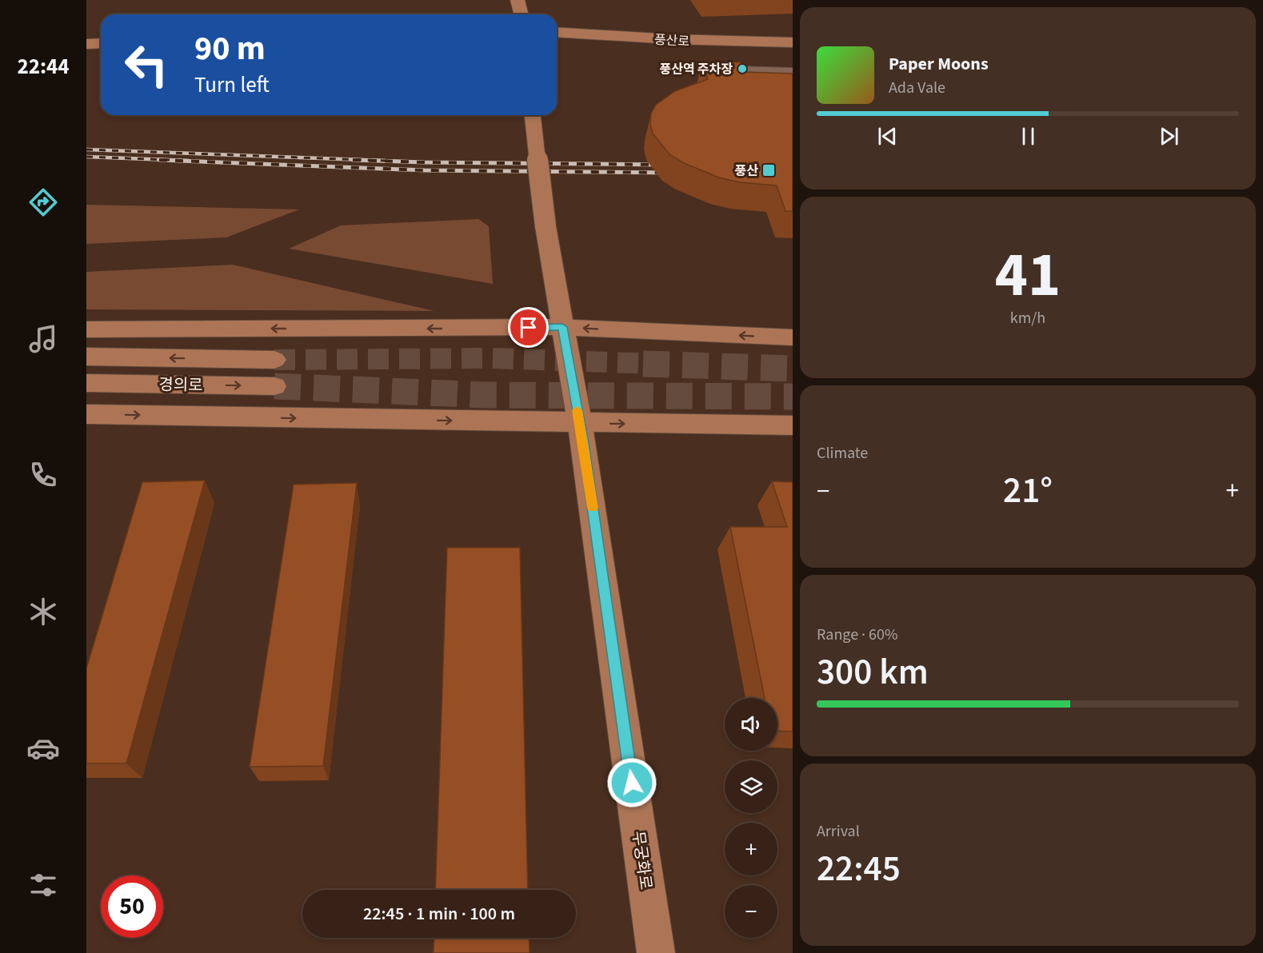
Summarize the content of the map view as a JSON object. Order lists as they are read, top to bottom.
{
  "streets": {
    "main road": ["풍산로", "경의로", "무궁화로"]
  },
  "places": {
    "other": ["풍산역 주차장"],
    "transit": ["풍산"]
  },
  "page": {
    "tabs": "22:44",
    "turn": ["90 m", "Turn left"],
    "song": ["Paper Moons", "Ada Vale"],
    "tile": [
      ["41", "km/h"],
      "Climate",
      ["Range · 60%", "300 km"],
      ["Arrival", "22:45"]
    ],
    "heat": ["−", "21°", "+"],
    "map_buttons": ["+", "−"],
    "limit": "50",
    "trip": "22:45 · 1 min · 100 m"
  }
}
